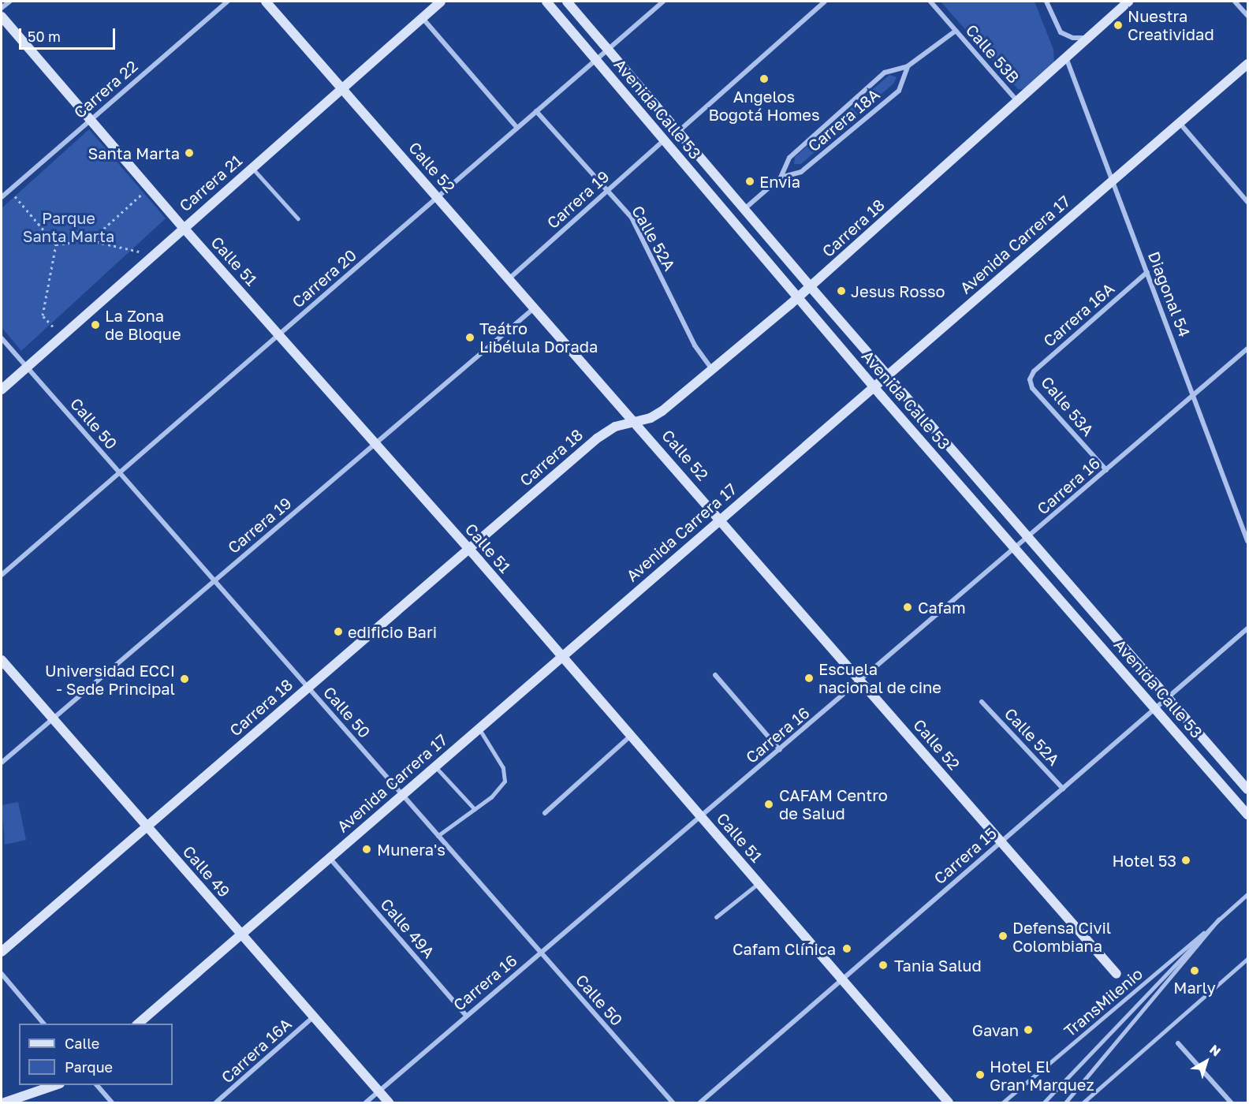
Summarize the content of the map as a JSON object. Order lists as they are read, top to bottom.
{
  "streets": {
    "street": [
      "Calle 53B",
      "Carrera 22",
      "Avenida Calle 53",
      "Carrera 18A",
      "Calle 52",
      "Carrera 21",
      "Carrera 19",
      "Carrera 18",
      "Calle 52A",
      "Avenida Carrera 17",
      "Calle 51",
      "Carrera 20",
      "Diagonal 54",
      "Carrera 16A",
      "Calle 53A",
      "Calle 50",
      "Carrera 16",
      "Carrera 15",
      "Calle 49",
      "Calle 49A"
    ],
    "lane": ["TransMilenio"]
  },
  "crossings": [
    ["Calle 53B", "Carrera 18A"],
    ["Calle 53B", "Carrera 18"],
    ["Carrera 22", "Calle 51"],
    ["Avenida Calle 53", "Carrera 18A"],
    ["Avenida Calle 53", "Carrera 19"],
    ["Avenida Calle 53", "Carrera 18"],
    ["Avenida Calle 53", "Avenida Carrera 17"],
    ["Avenida Calle 53", "Carrera 20"],
    ["Avenida Calle 53", "Carrera 16"],
    ["Avenida Calle 53", "Carrera 15"],
    ["Calle 52", "Carrera 21"],
    ["Calle 52", "Carrera 19"],
    ["Calle 52", "Carrera 18"],
    ["Calle 52", "Avenida Carrera 17"],
    ["Calle 52", "Carrera 20"],
    ["Calle 52", "Carrera 16"],
    ["Calle 52", "Carrera 15"],
    ["Carrera 21", "Calle 51"],
    ["Carrera 21", "Calle 50"],
    ["Carrera 19", "Calle 52A"],
    ["Carrera 19", "Calle 51"],
    ["Carrera 19", "Calle 50"],
    ["Carrera 19", "Calle 49"],
    ["Carrera 18", "Calle 52A"],
    ["Carrera 18", "Calle 51"],
    ["Carrera 18", "Diagonal 54"],
    ["Carrera 18", "Calle 50"],
    ["Carrera 18", "Calle 49"],
    ["Calle 52A", "Carrera 20"],
    ["Calle 52A", "Carrera 15"],
    ["Avenida Carrera 17", "Calle 51"],
    ["Avenida Carrera 17", "Diagonal 54"],
    ["Avenida Carrera 17", "Calle 50"],
    ["Avenida Carrera 17", "Calle 49"],
    ["Avenida Carrera 17", "Calle 49A"],
    ["Calle 51", "Carrera 20"],
    ["Calle 51", "Carrera 16"],
    ["Calle 51", "Carrera 15"],
    ["Carrera 20", "Calle 50"],
    ["Diagonal 54", "Carrera 16A"],
    ["Diagonal 54", "Carrera 16"],
    ["Carrera 16A", "Calle 53A"],
    ["Carrera 16A", "Calle 49"],
    ["Calle 53A", "Carrera 16"],
    ["Calle 50", "Carrera 16"],
    ["Carrera 16", "Calle 49"],
    ["Carrera 16", "Calle 49A"]
  ],
  "parks": ["Parque Santa Marta"],
  "places": [
    "Nuestra Creatividad",
    "Angelos Bogotá Homes",
    "Santa Marta",
    "Envia",
    "Jesus Rosso",
    "La Zona de Bloque",
    "Teátro Libélula Dorada",
    "Cafam",
    "edificio Bari",
    "Escuela nacional de cine",
    "Universidad ECCI - Sede Principal",
    "CAFAM Centro de Salud",
    "Munera's",
    "Hotel 53",
    "Defensa Civil Colombiana",
    "Cafam Clínica",
    "Tania Salud",
    "Marly",
    "Gavan",
    "Hotel El Gran Marquez"
  ],
  "legend": ["Calle", "Parque"],
  "scale_bar": "50 m",
  "north": "top right"
}
